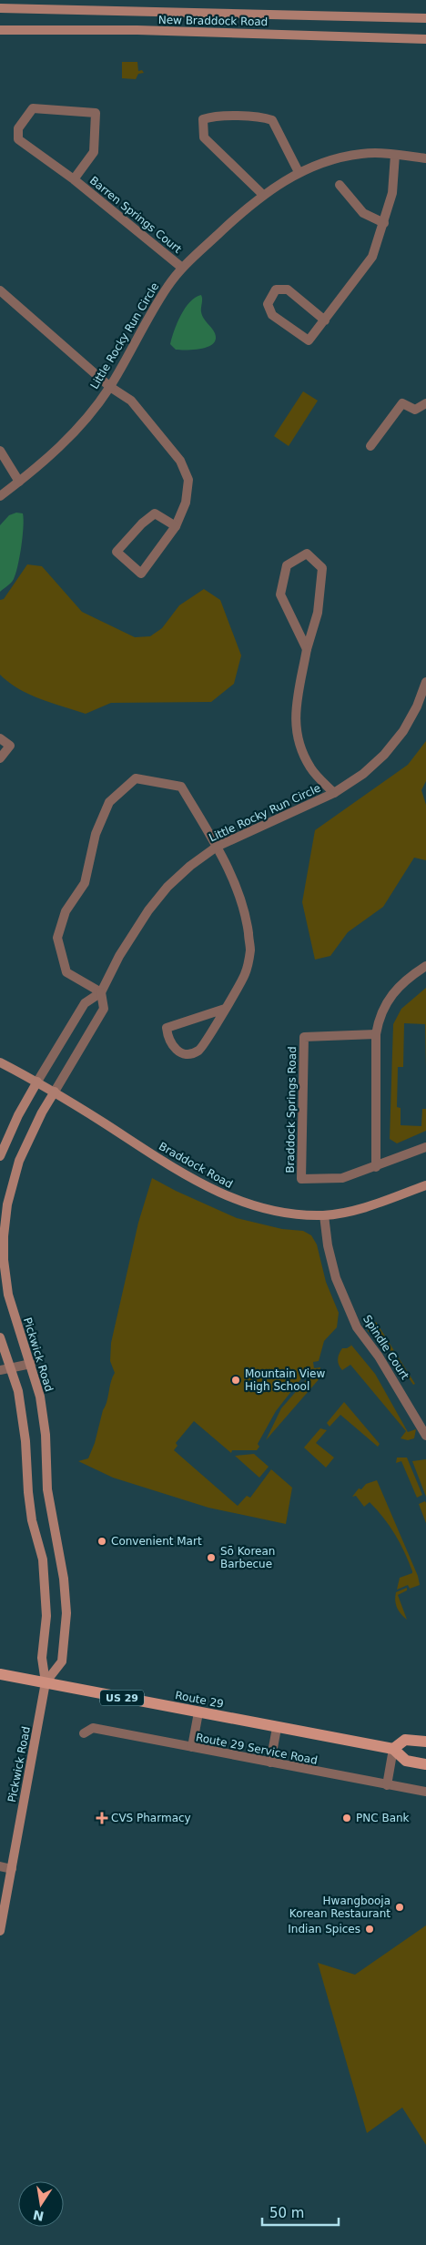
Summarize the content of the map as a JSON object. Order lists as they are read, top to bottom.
{
  "streets": {
    "main road": ["US 29", "Route 29"],
    "street": [
      "New Braddock Road",
      "Barren Springs Court",
      "Little Rocky Run Circle",
      "Braddock Springs Road",
      "Braddock Road",
      "Spindle Court",
      "Pickwick Road",
      "Route 29 Service Road"
    ]
  },
  "crossings": [
    ["Barren Springs Court", "Little Rocky Run Circle"],
    ["Little Rocky Run Circle", "Braddock Road"],
    ["Little Rocky Run Circle", "Pickwick Road"],
    ["Braddock Road", "Spindle Court"],
    ["Braddock Road", "Pickwick Road"],
    ["Pickwick Road", "Route 29"]
  ],
  "places": {
    "other": [
      "Mountain View High School",
      "Convenient Mart",
      "Sō Korean Barbecue",
      "PNC Bank",
      "Hwangbooja Korean Restaurant",
      "Indian Spices"
    ],
    "health": ["CVS Pharmacy"]
  },
  "scale_bar": "50 m",
  "north": "bottom"
}
